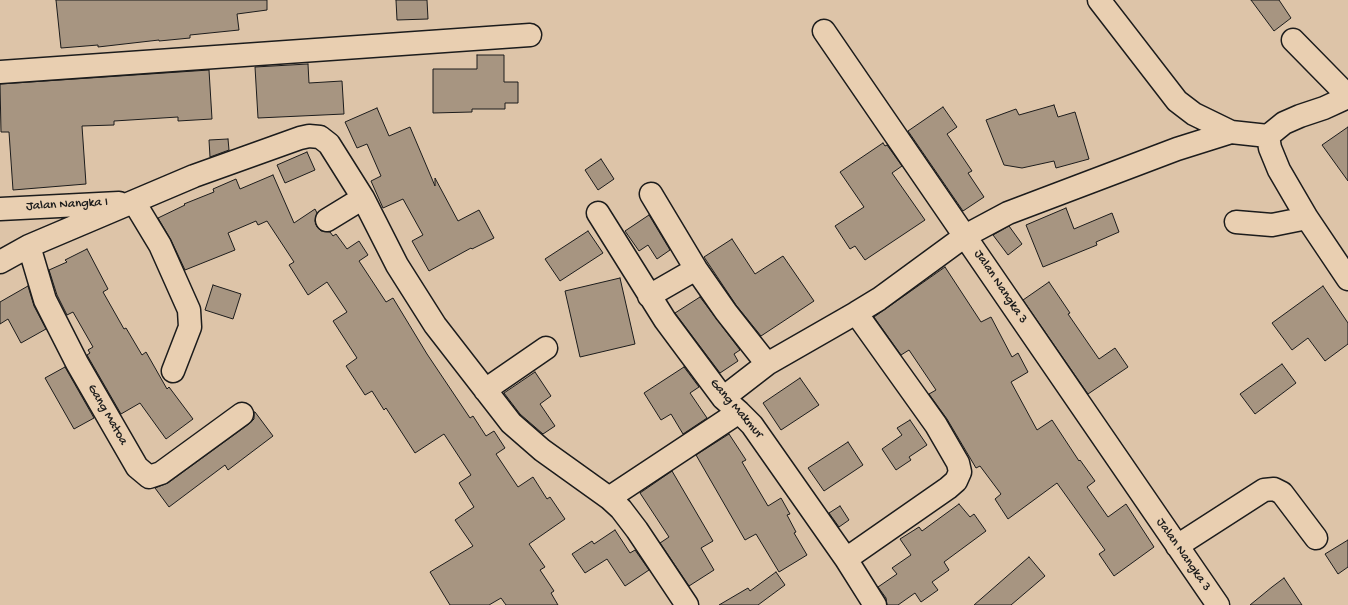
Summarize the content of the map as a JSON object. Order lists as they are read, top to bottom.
{
  "streets": {
    "street": [
      "Jalan Nangka I",
      "Jalan Nangka 3",
      "Gang Makmur",
      "Gang Matoa"
    ]
  }
}
